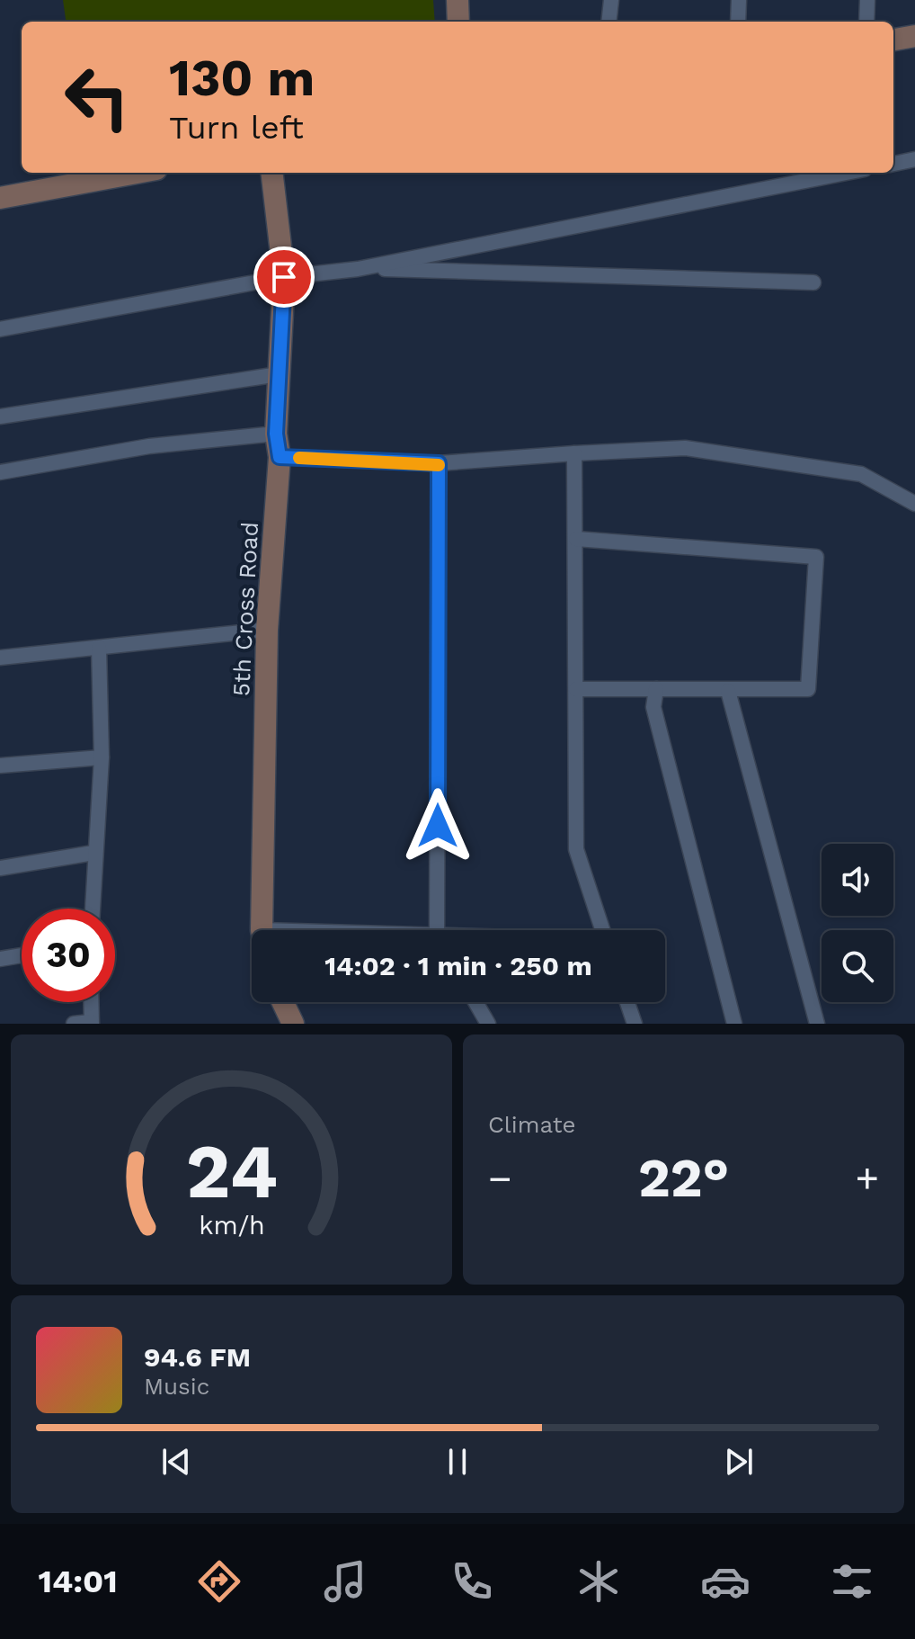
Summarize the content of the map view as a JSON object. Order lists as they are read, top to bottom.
{
  "streets": {
    "street": ["5th Cross Road"]
  },
  "page": {
    "turn": ["130 m", "Turn left"],
    "limit": "30",
    "trip": "14:02 · 1 min · 250 m",
    "tile": "Climate",
    "heat": ["−", "22°", "+"],
    "song": ["94.6 FM", "Music"],
    "tabs": "14:01",
    "gauge": ["24", "km/h"]
  }
}
